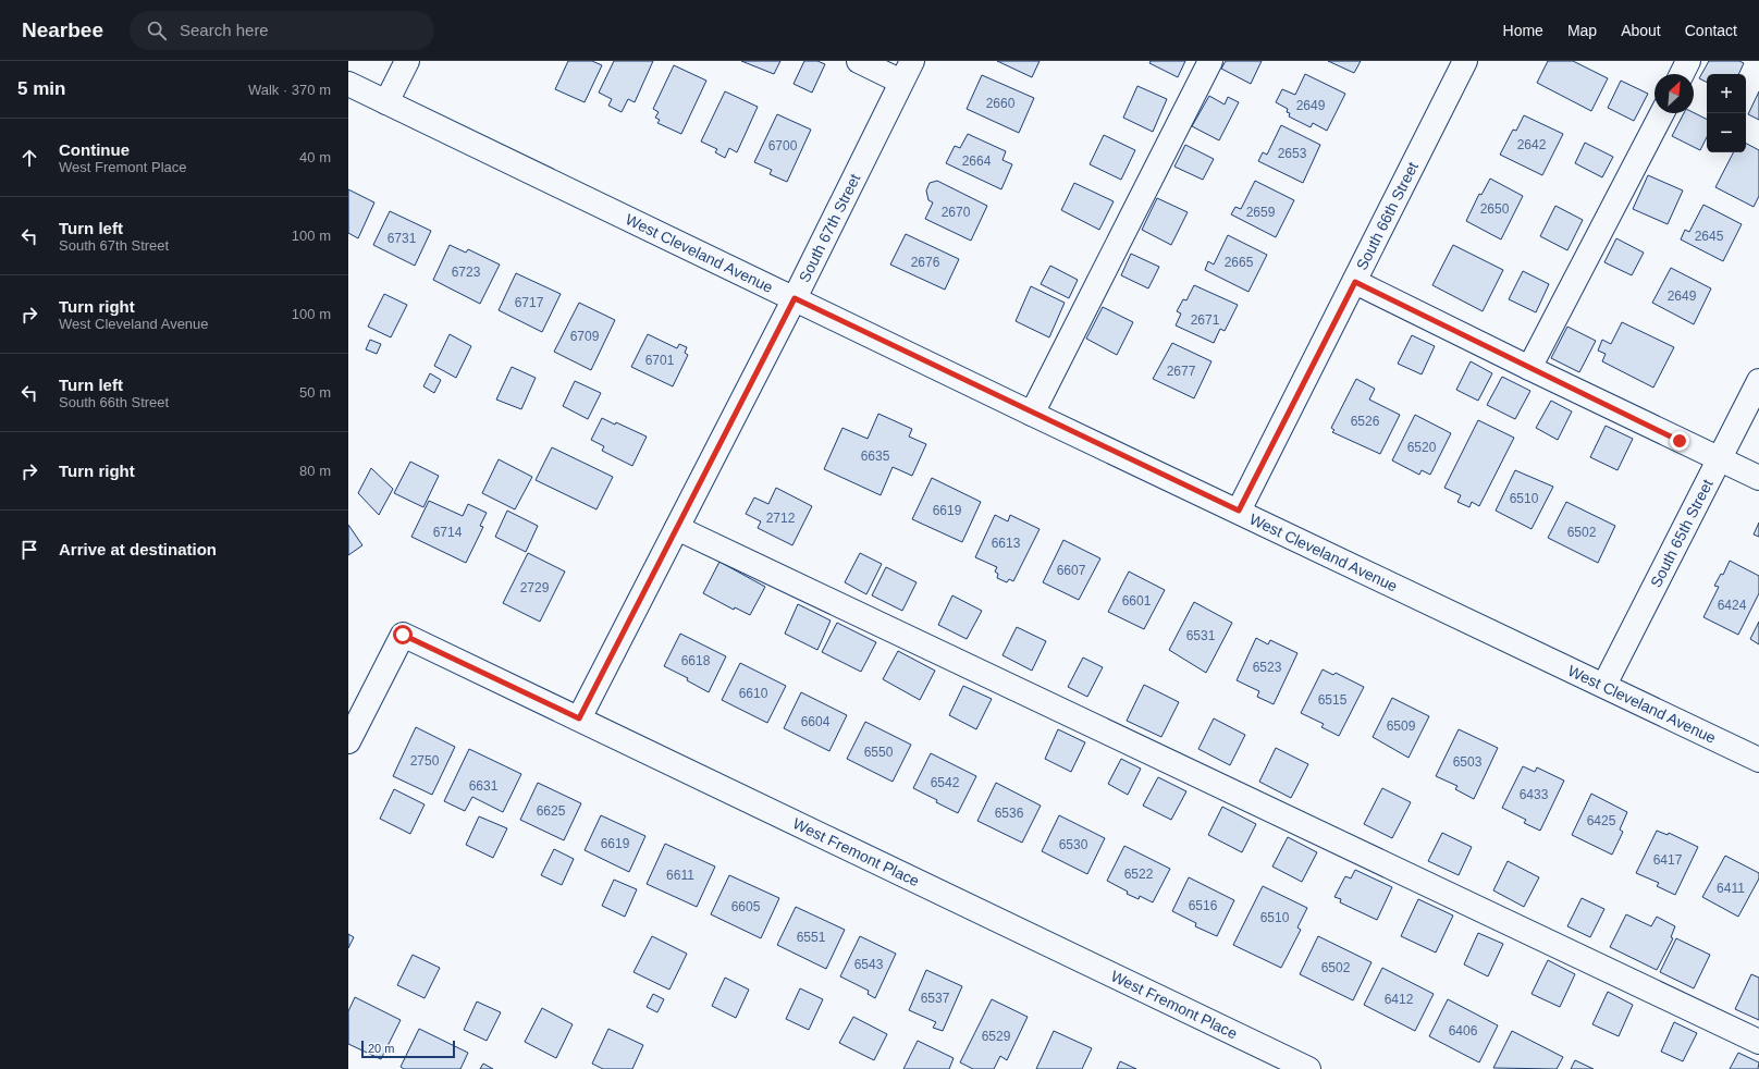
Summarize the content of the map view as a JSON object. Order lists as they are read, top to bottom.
{
  "streets": {
    "street": [
      "South 66th Street",
      "South 67th Street",
      "West Cleveland Avenue",
      "South 65th Street",
      "West Fremont Place"
    ]
  },
  "crossings": [
    ["South 66th Street", "West Cleveland Avenue"],
    ["South 67th Street", "West Cleveland Avenue"],
    ["South 67th Street", "West Fremont Place"],
    ["West Cleveland Avenue", "South 65th Street"]
  ],
  "house_numbers": [
    "2660",
    "2649",
    "2642",
    "6700",
    "2653",
    "2664",
    "2650",
    "2670",
    "2659",
    "2645",
    "6731",
    "2676",
    "2665",
    "6723",
    "2649",
    "6717",
    "2671",
    "6709",
    "6701",
    "2677",
    "6526",
    "6520",
    "6635",
    "6510",
    "6619",
    "2712",
    "6714",
    "6502",
    "6613",
    "6607",
    "2729",
    "6601",
    "6424",
    "6531",
    "6618",
    "6523",
    "6610",
    "6515",
    "6604",
    "6509",
    "6550",
    "2750",
    "6503",
    "6542",
    "6631",
    "6433",
    "6625",
    "6536",
    "6425",
    "6619",
    "6530",
    "6417",
    "6522",
    "6611",
    "6411",
    "6516",
    "6605",
    "6510",
    "6551",
    "6543",
    "6502",
    "6537",
    "6412",
    "6406",
    "6529"
  ],
  "scale_bar": "20 m",
  "north": "top right",
  "page": {
    "header": "Nearbee",
    "search": "Search here",
    "nav": [
      "Home",
      "Map",
      "About",
      "Contact"
    ],
    "heading": ["5 min", "Walk · 370 m"],
    "map_buttons": ["+", "−"],
    "list": [
      ["Continue", "West Fremont Place", "40 m"],
      ["Turn left", "South 67th Street", "100 m"],
      ["Turn right", "West Cleveland Avenue", "100 m"],
      ["Turn left", "South 66th Street", "50 m"],
      ["Turn right", "80 m"],
      "Arrive at destination"
    ],
    "scale": "20 m"
  }
}
